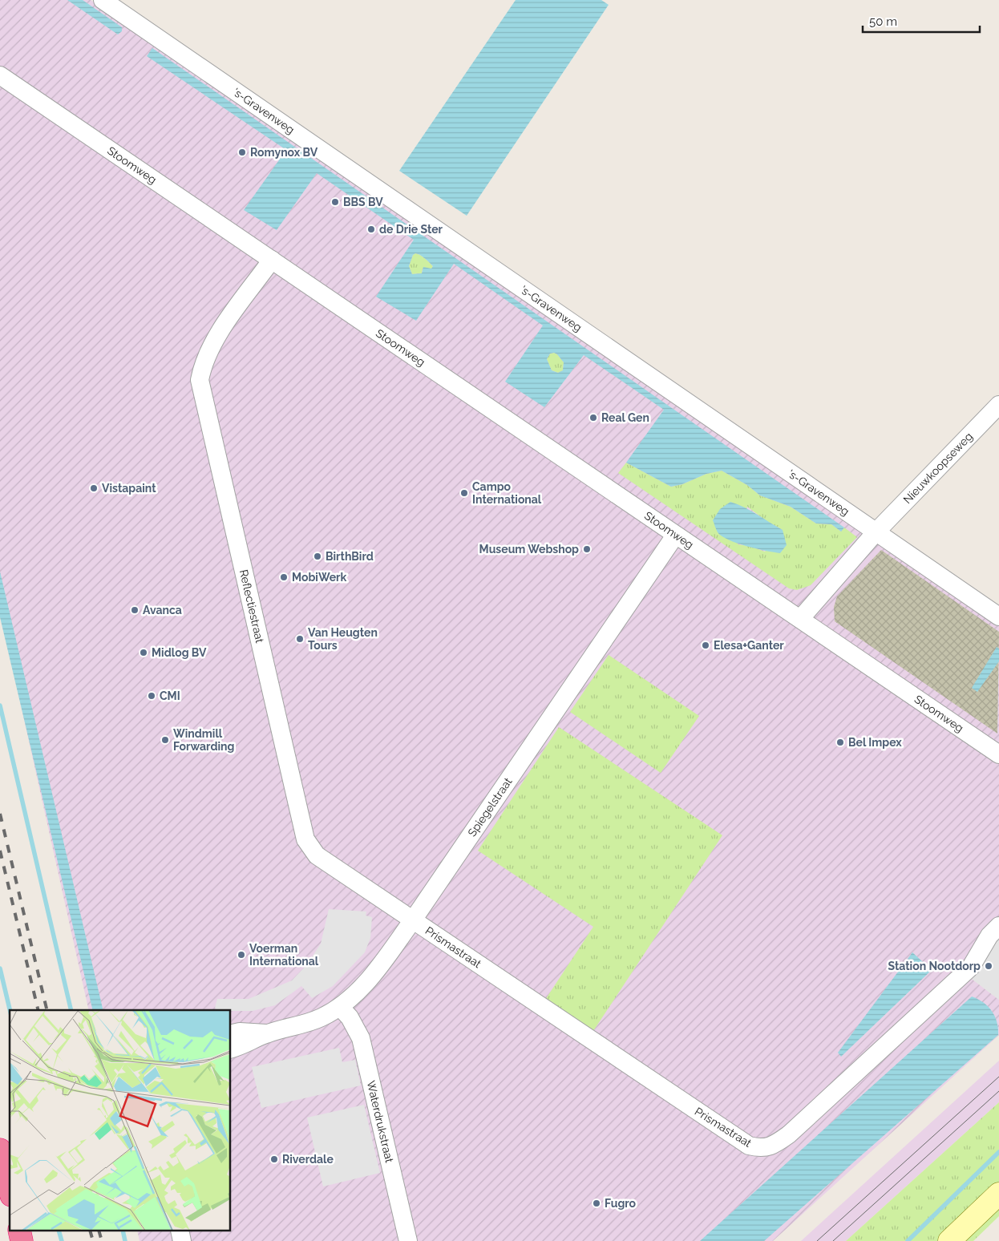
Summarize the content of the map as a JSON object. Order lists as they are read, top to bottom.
{
  "streets": {
    "street": [
      "'s-Gravenweg",
      "Stoomweg",
      "Nieuwkoopseweg",
      "Reflectiestraat",
      "Spiegelstraat",
      "Prismastraat",
      "Waterdrukstraat"
    ]
  },
  "crossings": [
    ["'s-Gravenweg", "Nieuwkoopseweg"],
    ["Stoomweg", "Reflectiestraat"],
    ["Stoomweg", "Spiegelstraat"],
    ["Reflectiestraat", "Spiegelstraat"],
    ["Reflectiestraat", "Prismastraat"],
    ["Spiegelstraat", "Prismastraat"],
    ["Spiegelstraat", "Waterdrukstraat"]
  ],
  "places": [
    "Romynox BV",
    "BBS BV",
    "de Drie Ster",
    "Real Gen",
    "Vistapaint",
    "Campo International",
    "Museum Webshop",
    "BirthBird",
    "MobiWerk",
    "Avanca",
    "Van Heugten Tours",
    "Elesa+Ganter",
    "Midlog BV",
    "CMI",
    "Windmill Forwarding",
    "Bel Impex",
    "Voerman International",
    "Station Nootdorp",
    "Riverdale",
    "Fugro"
  ],
  "scale_bar": "50 m"
}
